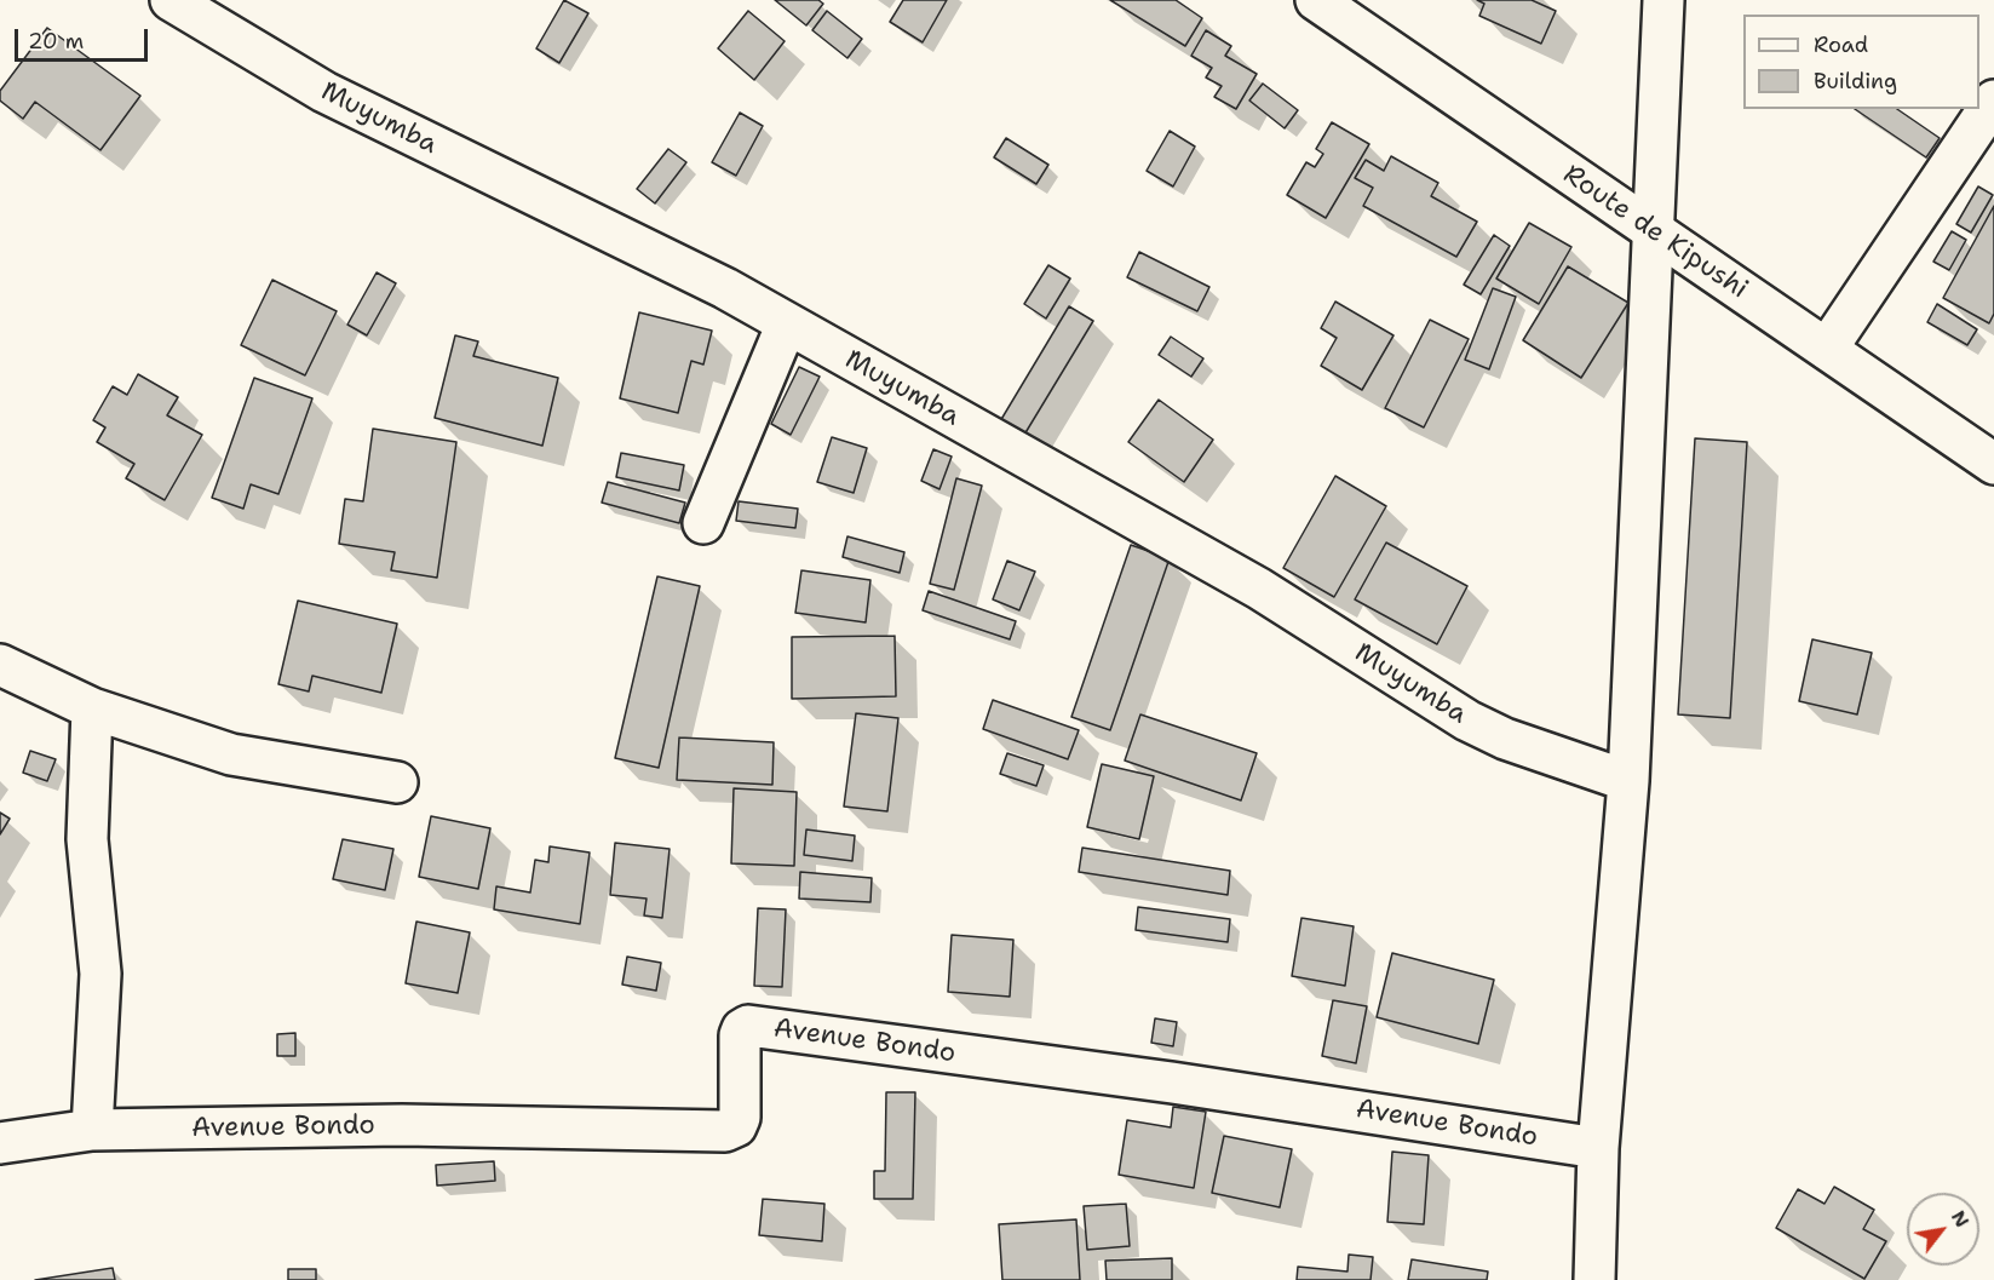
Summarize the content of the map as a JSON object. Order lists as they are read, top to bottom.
{
  "streets": {
    "street": ["Muyumba", "Route de Kipushi", "Avenue Bondo"]
  },
  "legend": ["Road", "Building"],
  "scale_bar": "20 m",
  "north": "top right"
}
